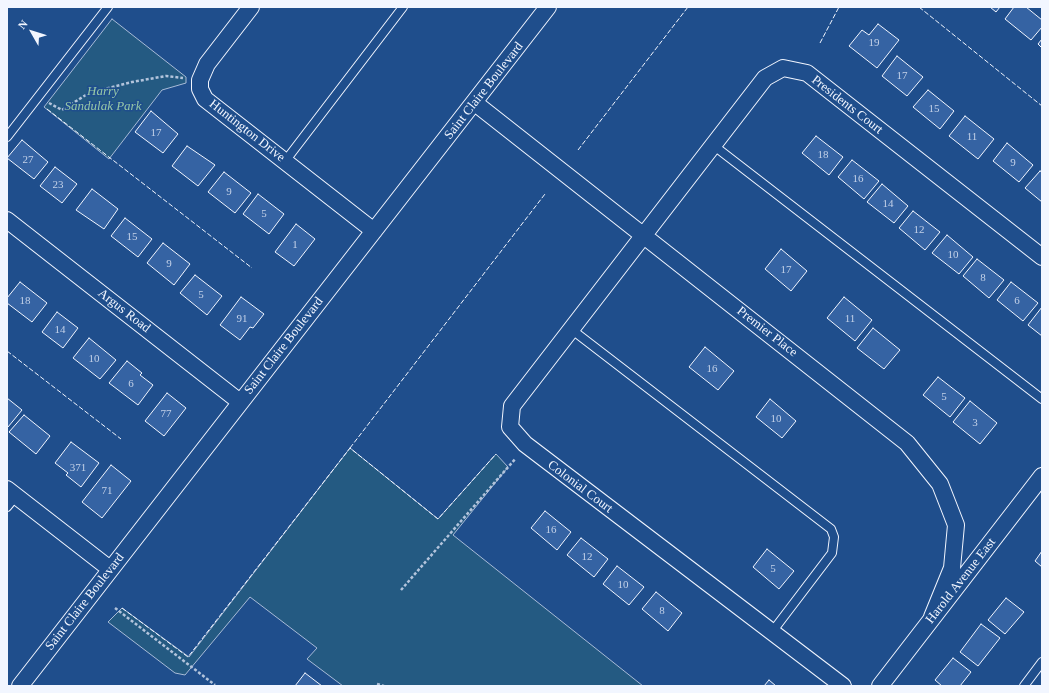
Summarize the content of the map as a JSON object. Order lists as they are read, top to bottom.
{
  "streets": {
    "street": [
      "Saint Claire Boulevard",
      "Presidents Court",
      "Huntington Drive",
      "Argus Road",
      "Premier Place",
      "Colonial Court",
      "Harold Avenue East"
    ]
  },
  "crossings": [
    ["Saint Claire Boulevard", "Huntington Drive"],
    ["Saint Claire Boulevard", "Argus Road"],
    ["Saint Claire Boulevard", "Premier Place"],
    ["Presidents Court", "Premier Place"],
    ["Presidents Court", "Colonial Court"],
    ["Premier Place", "Colonial Court"],
    ["Premier Place", "Harold Avenue East"]
  ],
  "parks": ["Harry Sandulak Park"],
  "house_numbers": [
    "19",
    "17",
    "15",
    "17",
    "11",
    "18",
    "27",
    "9",
    "16",
    "23",
    "9",
    "14",
    "5",
    "12",
    "15",
    "1",
    "10",
    "9",
    "17",
    "8",
    "5",
    "18",
    "6",
    "91",
    "11",
    "14",
    "10",
    "16",
    "6",
    "5",
    "77",
    "10",
    "3",
    "371",
    "71",
    "16",
    "12",
    "5",
    "10",
    "8"
  ],
  "north": "top left"
}
